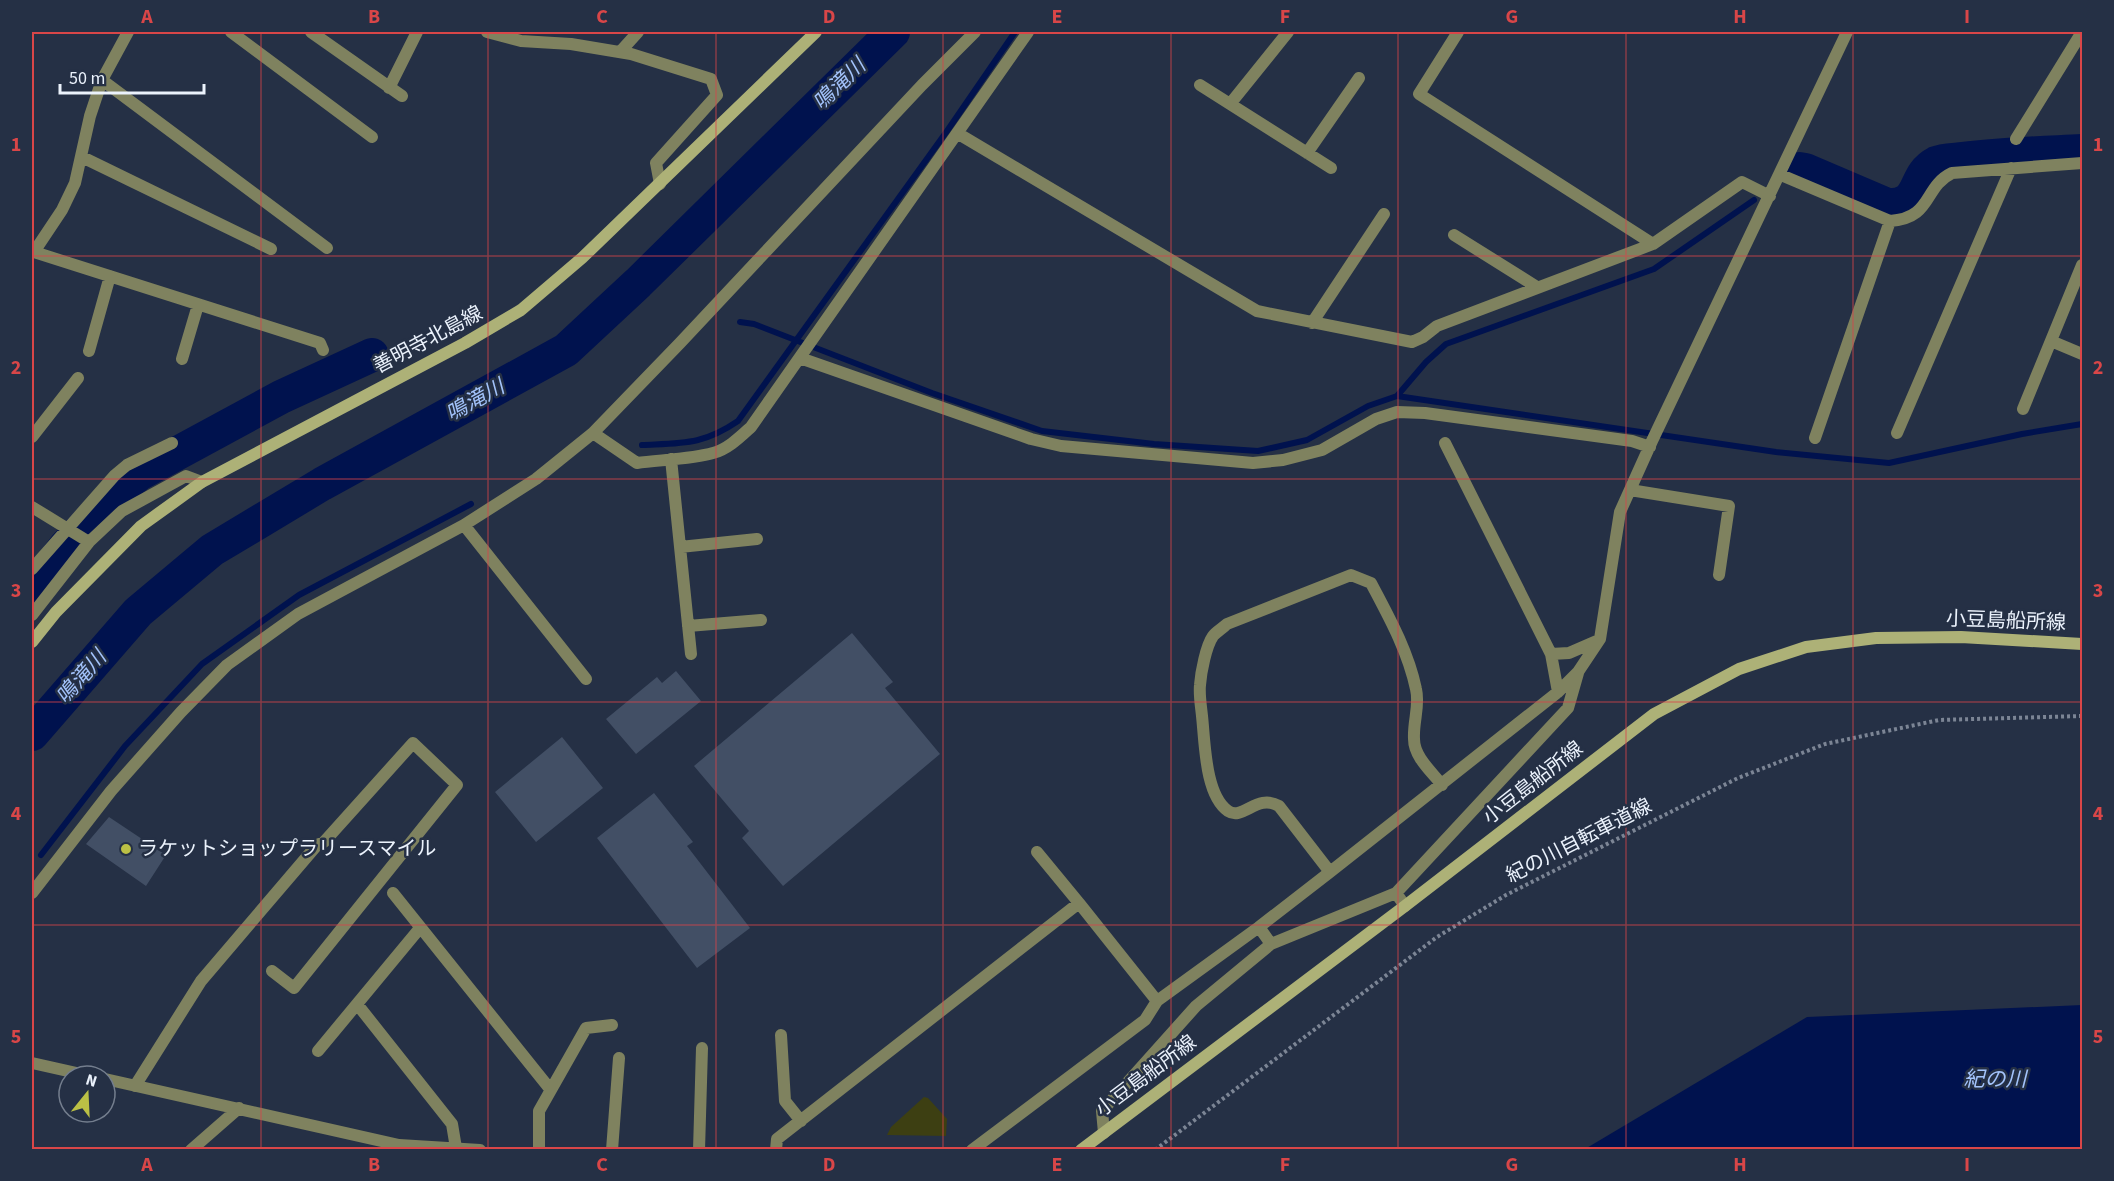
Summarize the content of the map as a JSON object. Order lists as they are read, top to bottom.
{
  "streets": {
    "main road": ["善明寺北島線", "小豆島船所線"],
    "path": ["紀の川自転車道線"]
  },
  "water": ["鳴滝川", "紀の川"],
  "places": ["ラケットショップラリースマイル"],
  "scale_bar": "50 m",
  "north": "top",
  "grid": {
    "columns": [
      "A",
      "B",
      "C",
      "D",
      "E",
      "F",
      "G",
      "H",
      "I"
    ],
    "rows": [
      "1",
      "2",
      "3",
      "4",
      "5"
    ]
  }
}
